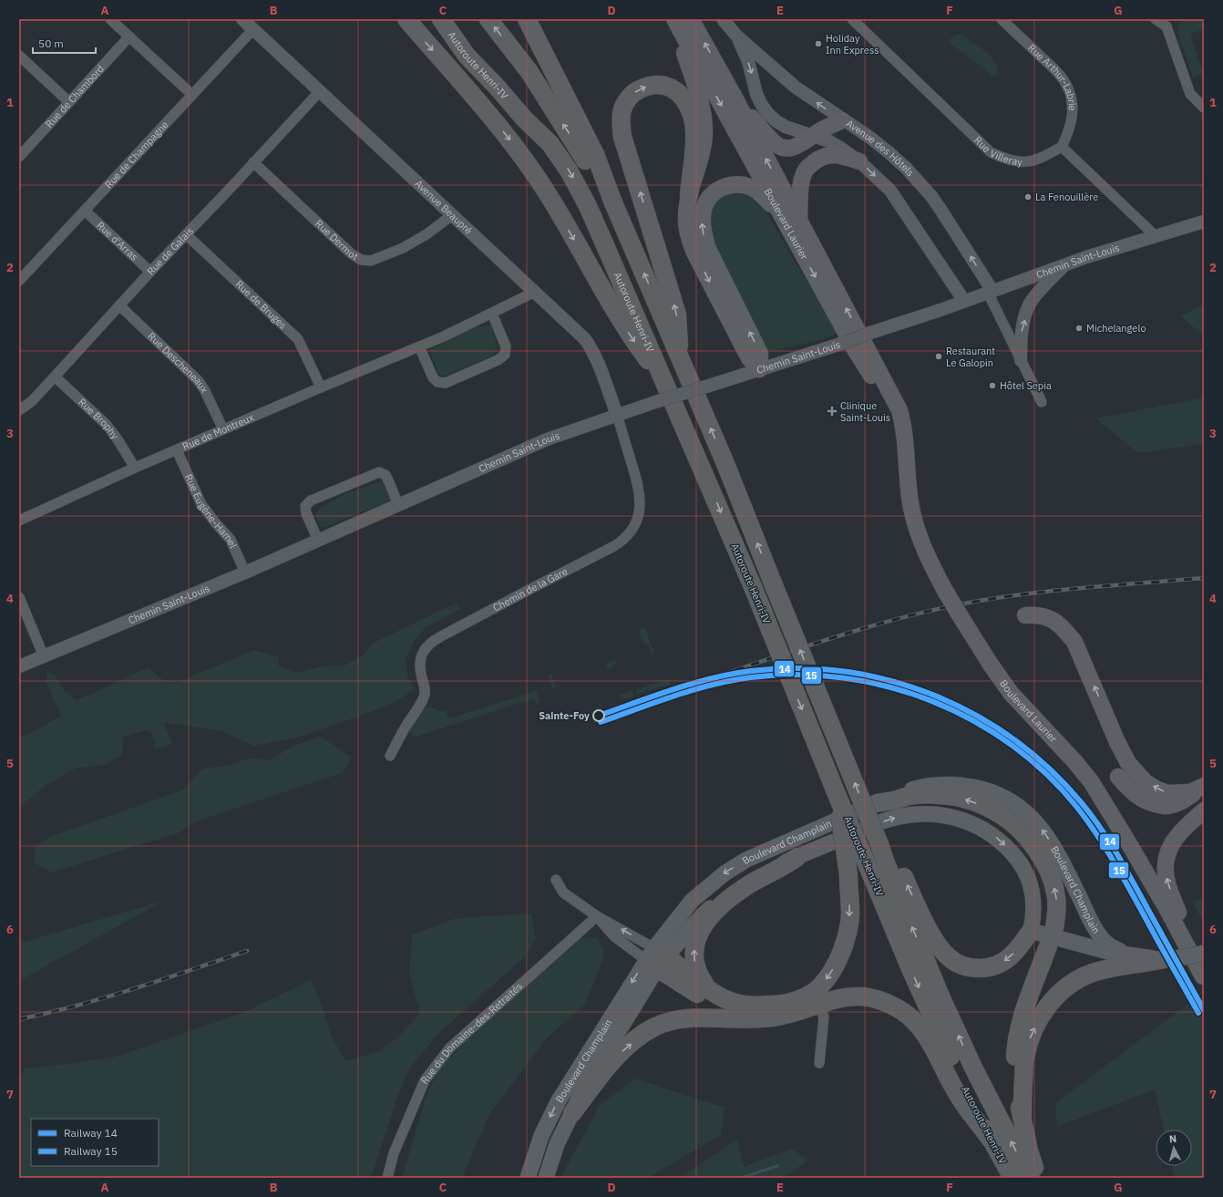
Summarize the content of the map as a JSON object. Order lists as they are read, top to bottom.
{
  "streets": {
    "highway": ["Autoroute Henri-IV", "Boulevard Laurier"],
    "main road": ["Boulevard Champlain"],
    "street": [
      "Rue Arthur-Labrie",
      "Rue de Chambord",
      "Rue Villeray",
      "Avenue des Hôtels",
      "Rue de Champagne",
      "Avenue Beaupré",
      "Rue Dermot",
      "Rue d'Arras",
      "Rue de Galais",
      "Chemin Saint-Louis",
      "Rue de Bruges",
      "Rue Descheneaux",
      "Rue Brophy",
      "Rue de Montreux",
      "Rue Eugène-Hamel",
      "Chemin de la Gare",
      "Rue du Domaine-des-Retraités"
    ]
  },
  "crossings": [
    ["Rue Arthur-Labrie", "Rue Villeray"],
    ["Avenue des Hôtels", "Chemin Saint-Louis"],
    ["Rue de Champagne", "Avenue Beaupré"],
    ["Rue de Champagne", "Rue d'Arras"],
    ["Avenue Beaupré", "Rue Dermot"],
    ["Avenue Beaupré", "Rue de Galais"],
    ["Avenue Beaupré", "Chemin Saint-Louis"],
    ["Avenue Beaupré", "Rue de Montreux"],
    ["Avenue Beaupré", "Chemin de la Gare"],
    ["Rue Dermot", "Rue de Galais"],
    ["Rue d'Arras", "Rue de Galais"],
    ["Rue de Galais", "Rue de Bruges"],
    ["Rue de Galais", "Rue Descheneaux"],
    ["Rue de Galais", "Rue Brophy"],
    ["Chemin Saint-Louis", "Rue Eugène-Hamel"],
    ["Chemin Saint-Louis", "Chemin de la Gare"],
    ["Rue de Bruges", "Rue de Montreux"],
    ["Rue Descheneaux", "Rue de Montreux"],
    ["Rue Brophy", "Rue de Montreux"],
    ["Rue de Montreux", "Rue Eugène-Hamel"]
  ],
  "places": {
    "other": [
      "Holiday Inn Express",
      "La Fenouillère",
      "Michelangelo",
      "Restaurant Le Galopin",
      "Hôtel Sepia",
      "Sainte-Foy"
    ],
    "health": ["Clinique Saint-Louis"]
  },
  "lines": ["rail line 14", "rail line 15"],
  "legend": ["Railway 14", "Railway 15"],
  "scale_bar": "50 m",
  "north": "top",
  "grid": {
    "columns": [
      "A",
      "B",
      "C",
      "D",
      "E",
      "F",
      "G"
    ],
    "rows": [
      "1",
      "2",
      "3",
      "4",
      "5",
      "6",
      "7"
    ]
  }
}
